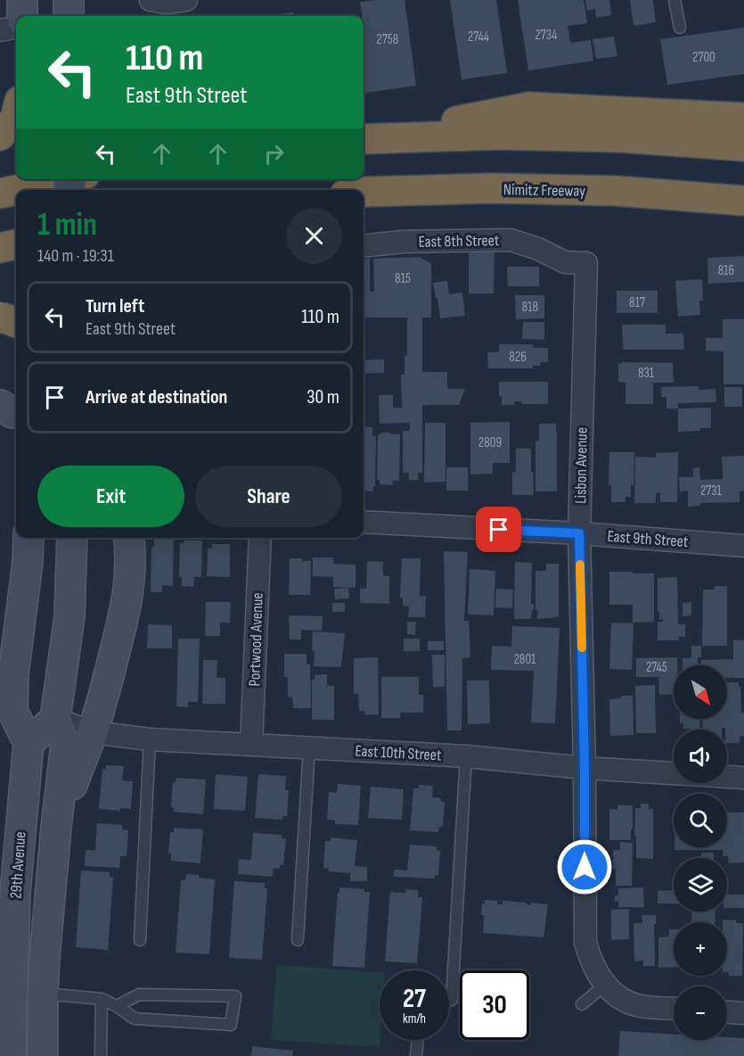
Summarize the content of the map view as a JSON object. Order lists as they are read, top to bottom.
{
  "streets": {
    "highway": ["Nimitz Freeway"],
    "main road": ["29th Avenue"],
    "street": [
      "East 8th Street",
      "Lisbon Avenue",
      "East 9th Street",
      "Portwood Avenue",
      "East 10th Street"
    ]
  },
  "crossings": [
    ["East 8th Street", "Lisbon Avenue"],
    ["Lisbon Avenue", "East 9th Street"],
    ["Lisbon Avenue", "East 10th Street"],
    ["Portwood Avenue", "East 10th Street"],
    ["East 10th Street", "29th Avenue"]
  ],
  "house_numbers": [
    "2734",
    "2744",
    "2758",
    "2700",
    "816",
    "815",
    "817",
    "818",
    "826",
    "831",
    "2809",
    "2731",
    "2801",
    "2745"
  ],
  "north": "bottom right",
  "page": {
    "turn": ["110 m", "East 9th Street"],
    "heading": ["1 min", "140 m · 19:31"],
    "list": [
      {
        "name": "Turn left",
        "note": "East 9th Street",
        "value": "110 m"
      },
      {
        "name": "Arrive at destination",
        "value": "30 m"
      }
    ],
    "buttons": ["Exit", "Share"],
    "map_buttons": ["+", "−"],
    "speed": "27 km/h",
    "limit": "30"
  }
}
